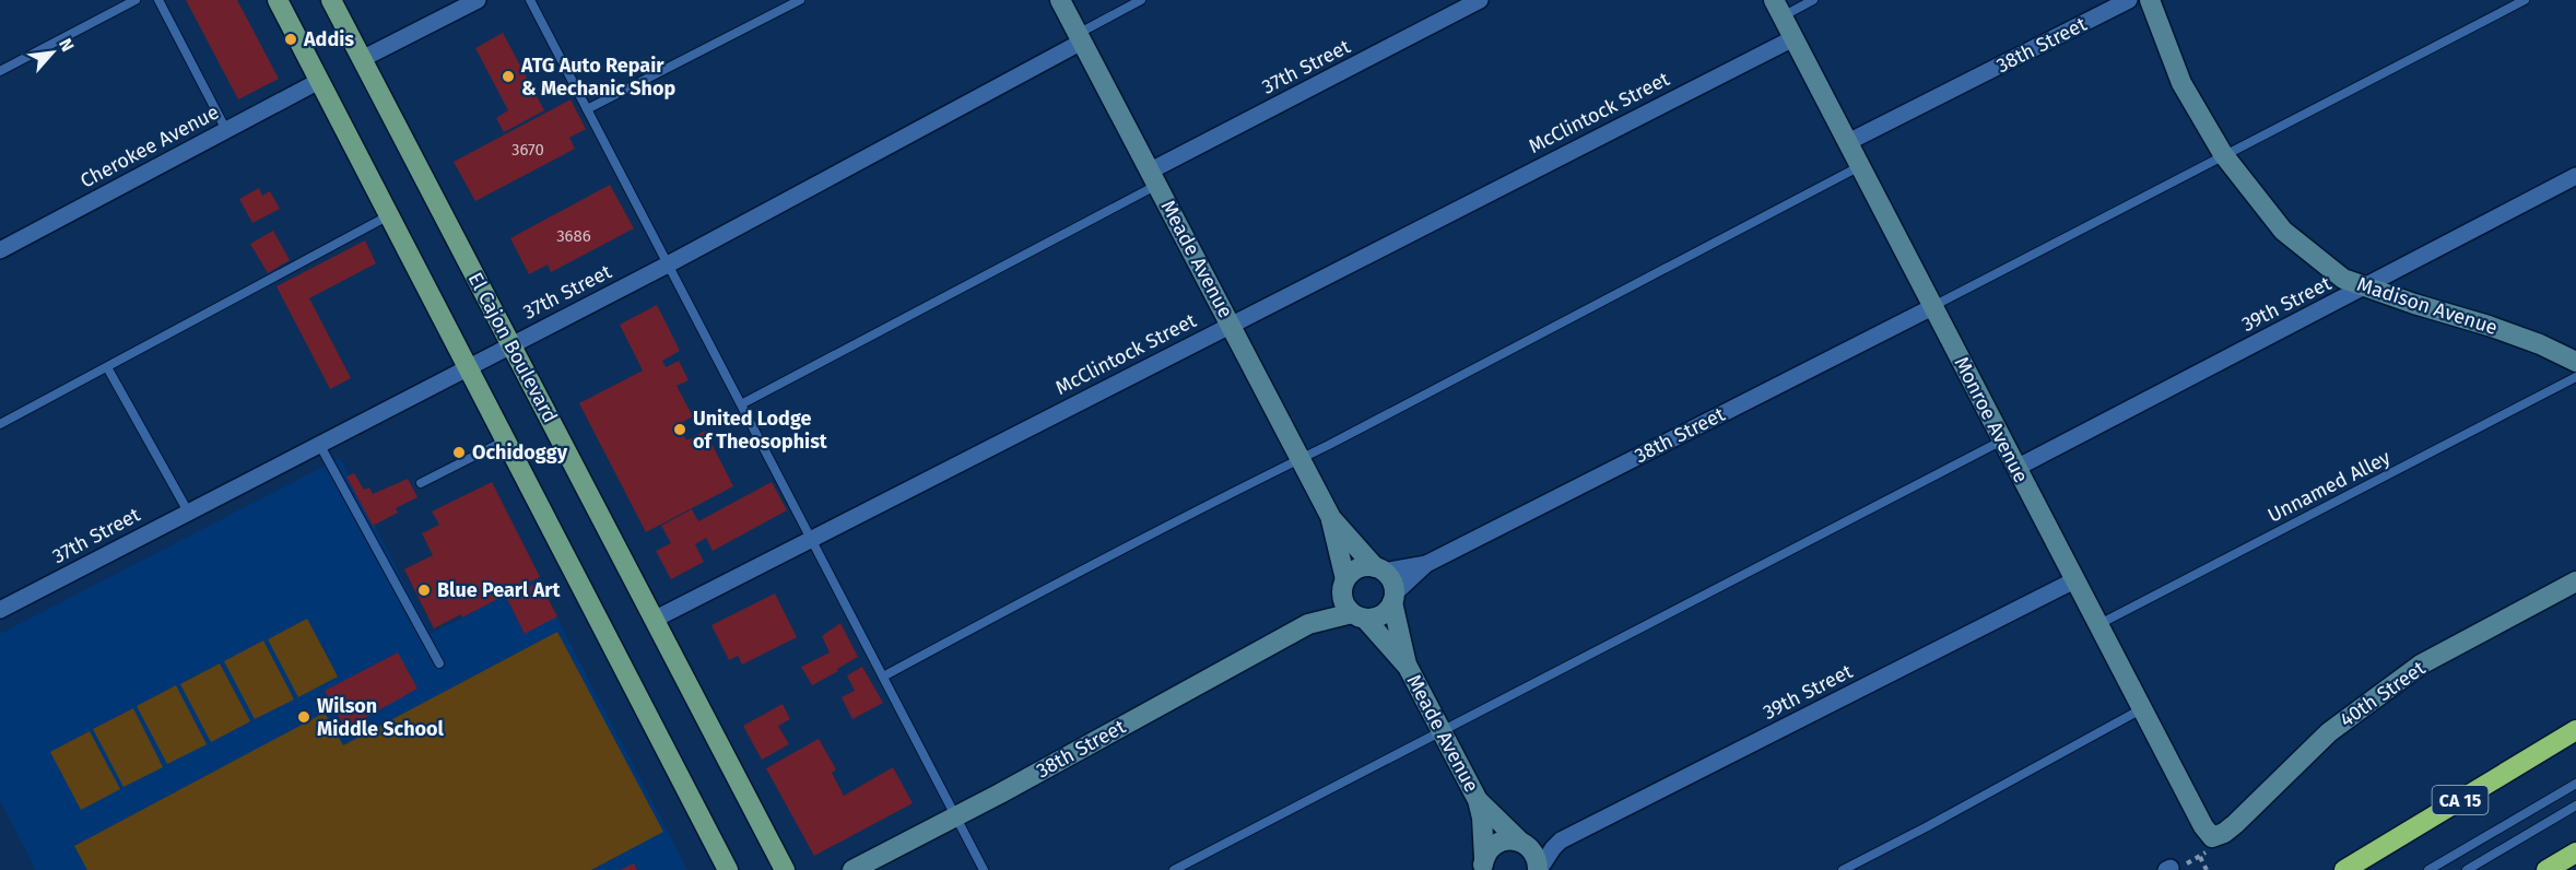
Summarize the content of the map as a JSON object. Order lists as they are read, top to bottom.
{
  "streets": {
    "highway": ["CA 15"],
    "main road": ["El Cajon Boulevard"],
    "street": [
      "38th Street",
      "37th Street",
      "McClintock Street",
      "Cherokee Avenue",
      "Meade Avenue",
      "39th Street",
      "Madison Avenue",
      "Monroe Avenue",
      "40th Street"
    ],
    "lane": ["Unnamed Alley"]
  },
  "crossings": [
    ["38th Street", "Meade Avenue"],
    ["38th Street", "Monroe Avenue"],
    ["37th Street", "Meade Avenue"],
    ["37th Street", "El Cajon Boulevard"],
    ["McClintock Street", "Meade Avenue"],
    ["McClintock Street", "El Cajon Boulevard"],
    ["McClintock Street", "Monroe Avenue"],
    ["Meade Avenue", "39th Street"],
    ["39th Street", "Madison Avenue"],
    ["39th Street", "Monroe Avenue"],
    ["Monroe Avenue", "Unnamed Alley"],
    ["Monroe Avenue", "40th Street"]
  ],
  "places": [
    "Addis",
    "ATG Auto Repair & Mechanic Shop",
    "United Lodge of Theosophist",
    "Ochidoggy",
    "Blue Pearl Art",
    "Wilson Middle School"
  ],
  "house_numbers": ["3670", "3686"],
  "north": "top right"
}
